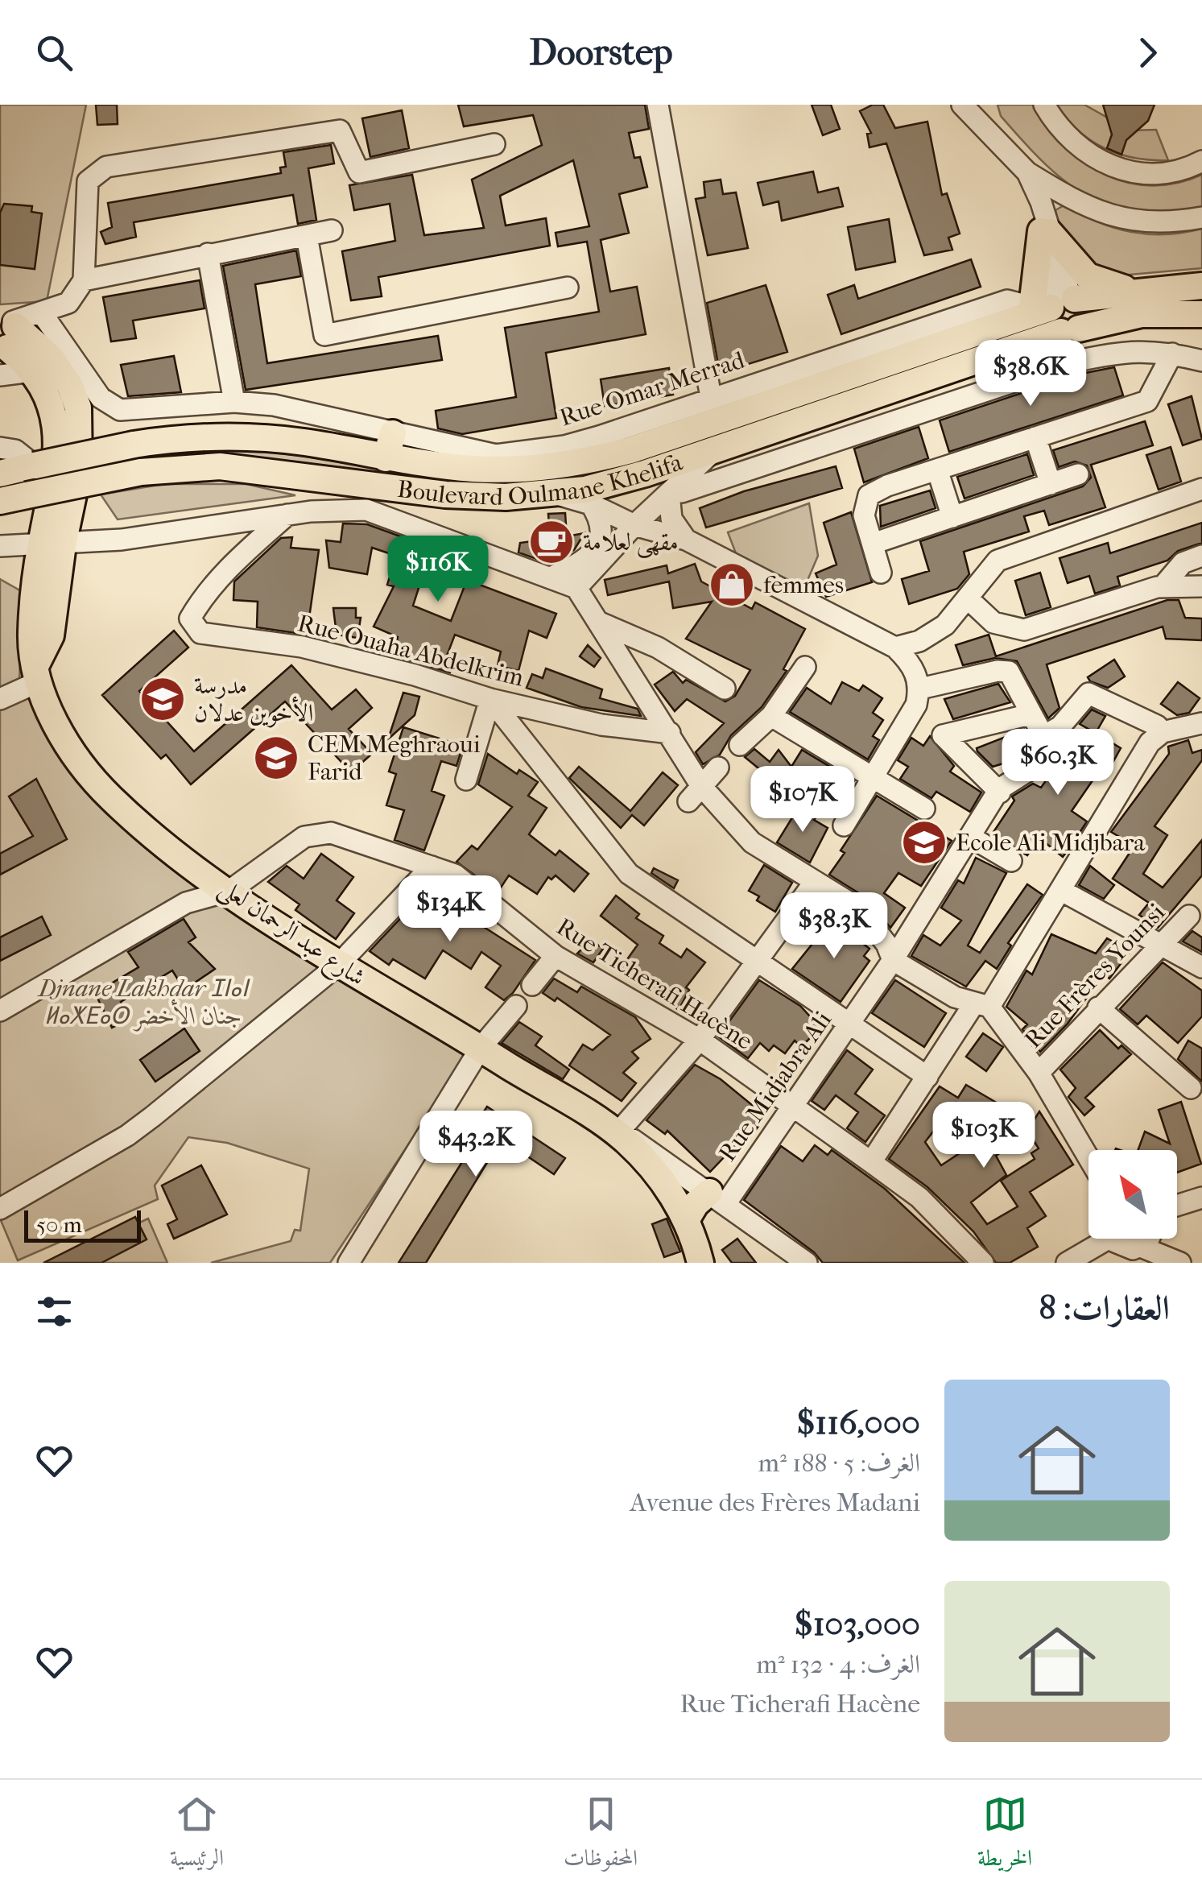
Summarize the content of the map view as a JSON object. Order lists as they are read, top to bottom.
{
  "streets": {
    "main road": ["Boulevard Oulmane Khelifa", "شارع عبد الرحمان لعلى"],
    "street": [
      "Rue Omar Merrad",
      "Rue Ouaha Abdelkrim",
      "Rue Frères Younsi",
      "Rue Ticherafi Hacène",
      "Rue Midjabra Ali"
    ]
  },
  "crossings": [
    ["Rue Omar Merrad", "Boulevard Oulmane Khelifa"],
    ["شارع عبد الرحمان لعلى", "Rue Ticherafi Hacène"],
    ["Rue Ticherafi Hacène", "Rue Midjabra Ali"]
  ],
  "parks": ["Djnane Lakhdar ⵊⵏⴰⵏ ⵍⴰⵅⴹⴰⵔ جنان الأخضر"],
  "places": {
    "cafe": ["مقهى لعلامة"],
    "shop": ["femmes"],
    "school or university": ["مدرسة الأخوين عدلان", "CEM Meghraoui Farid", "Ecole Ali Midjbara"]
  },
  "scale_bar": "50 m",
  "north": "top left",
  "page": {
    "header": "Doorstep",
    "price": [
      "$38.6K",
      "$116K",
      "$60.3K",
      "$107K",
      "$134K",
      "$38.3K",
      "$103K",
      "$43.2K"
    ],
    "scale": "50 m",
    "heading": "العقارات: 8",
    "list": [
      {
        "name": "$116,000",
        "note": "الغرف: 5 · 188 m² · Avenue des Frères Madani"
      },
      {
        "name": "$103,000",
        "note": "الغرف: 4 · 132 m² · Rue Ticherafi Hacène"
      }
    ],
    "tabs": ["الخريطة", "المحفوظات", "الرئيسية"]
  }
}
